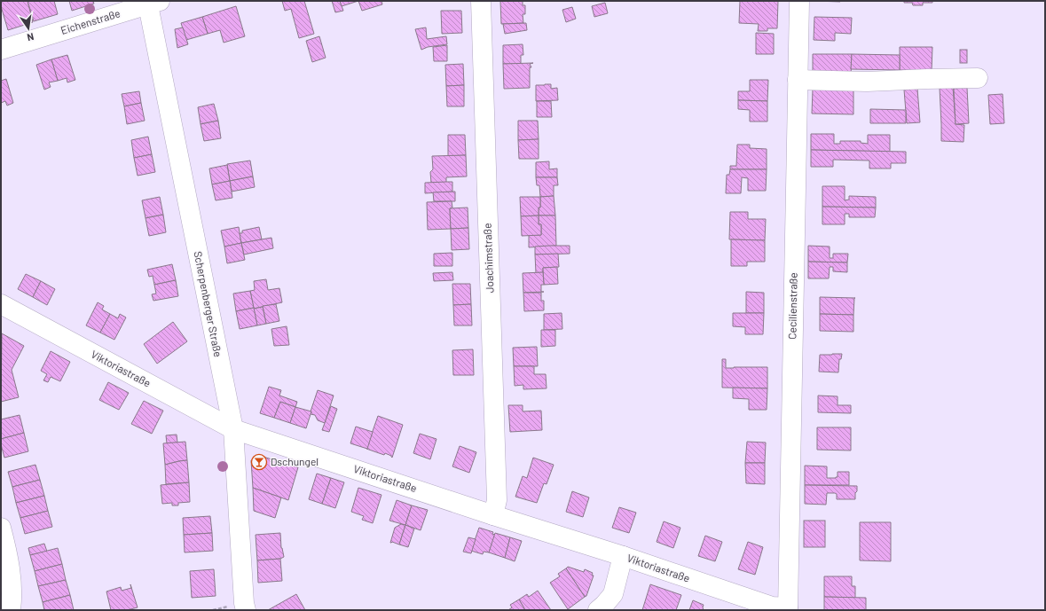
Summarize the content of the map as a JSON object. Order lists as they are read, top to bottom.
{
  "streets": {
    "street": [
      "Eichenstraße",
      "Joachimstraße",
      "Scherpenberger Straße",
      "Cecilienstraße",
      "Viktoriastraße"
    ]
  },
  "crossings": [
    ["Eichenstraße", "Scherpenberger Straße"],
    ["Joachimstraße", "Viktoriastraße"],
    ["Scherpenberger Straße", "Viktoriastraße"],
    ["Cecilienstraße", "Viktoriastraße"]
  ],
  "places": {
    "bar": ["Dschungel"]
  },
  "north": "bottom"
}
